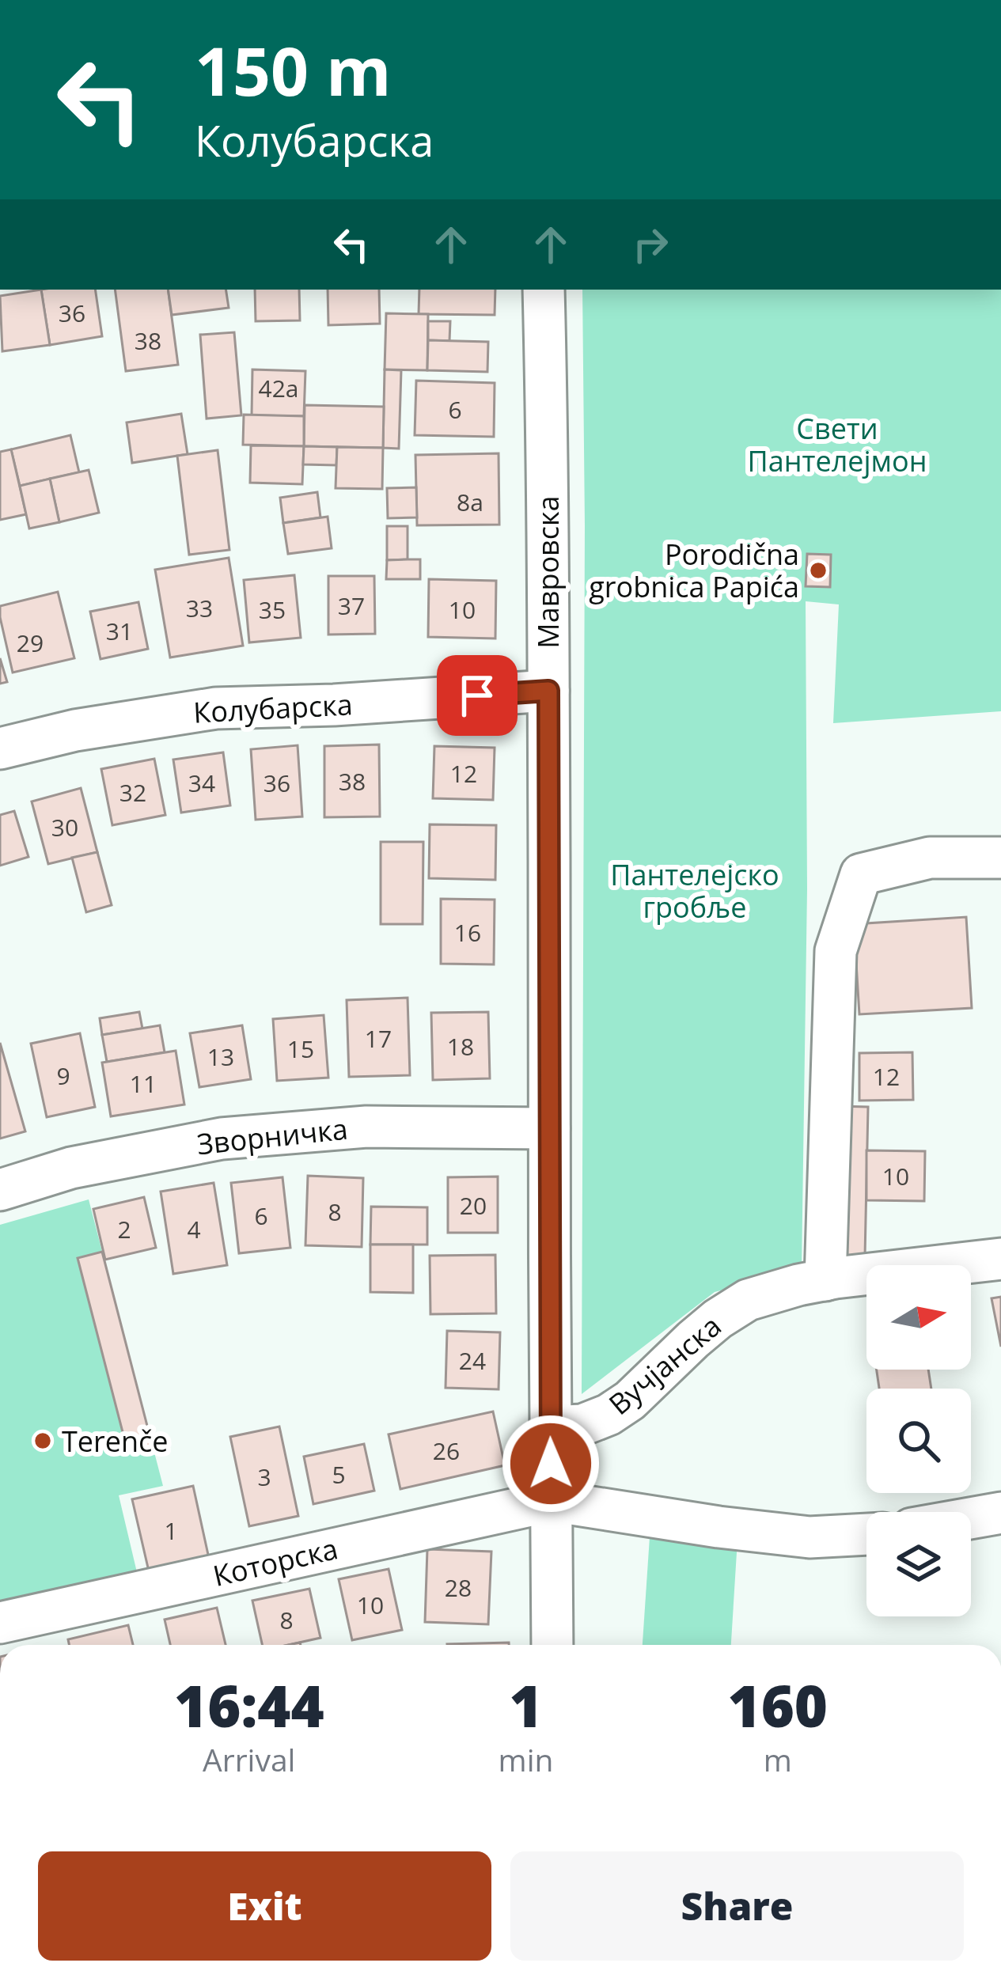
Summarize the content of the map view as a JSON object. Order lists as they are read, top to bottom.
{
  "streets": {
    "street": [
      "Мавровска",
      "Колубарска",
      "Зворничка",
      "Вучјанска",
      "Которска"
    ]
  },
  "crossings": [
    ["Мавровска", "Колубарска"],
    ["Мавровска", "Зворничка"],
    ["Мавровска", "Вучјанска"],
    ["Мавровска", "Которска"]
  ],
  "parks": ["Свети Пантелејмон", "Пантелејско гробље"],
  "places": ["Porodična grobnica Papića", "Terenče"],
  "house_numbers": [
    "36",
    "38",
    "42a",
    "6",
    "8a",
    "37",
    "33",
    "35",
    "10",
    "31",
    "29",
    "12",
    "38",
    "34",
    "36",
    "32",
    "30",
    "16",
    "17",
    "18",
    "15",
    "13",
    "9",
    "12",
    "11",
    "10",
    "20",
    "8",
    "6",
    "2",
    "4",
    "24",
    "26",
    "5",
    "3",
    "1",
    "28",
    "10",
    "8"
  ],
  "north": "right",
  "page": {
    "turn": ["150 m", "Колубарска"],
    "eta": [
      "16:44",
      "Arrival",
      "1",
      "min",
      "160",
      "m"
    ],
    "buttons": ["Exit", "Share"]
  }
}
